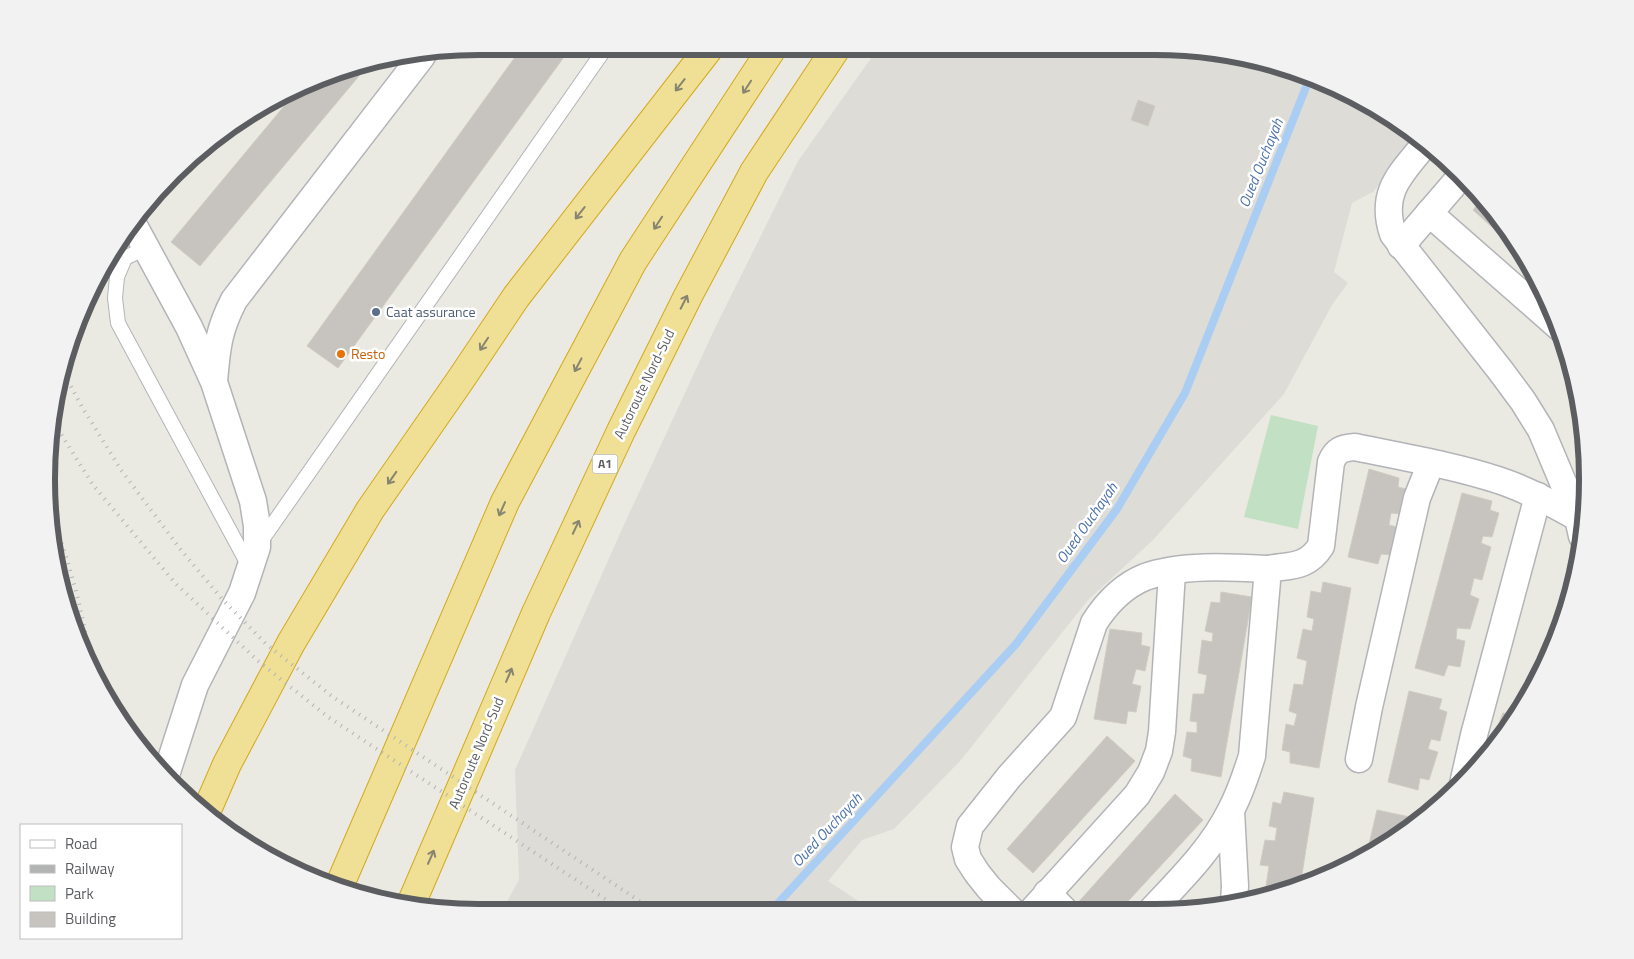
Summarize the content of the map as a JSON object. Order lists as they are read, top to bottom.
{
  "streets": {
    "highway": ["Autoroute Nord-Sud", "A1"]
  },
  "water": ["Oued Ouchayah"],
  "places": ["Caat assurance", "Resto"],
  "legend": [
    "Road",
    "Railway",
    "Park",
    "Building"
  ]
}
